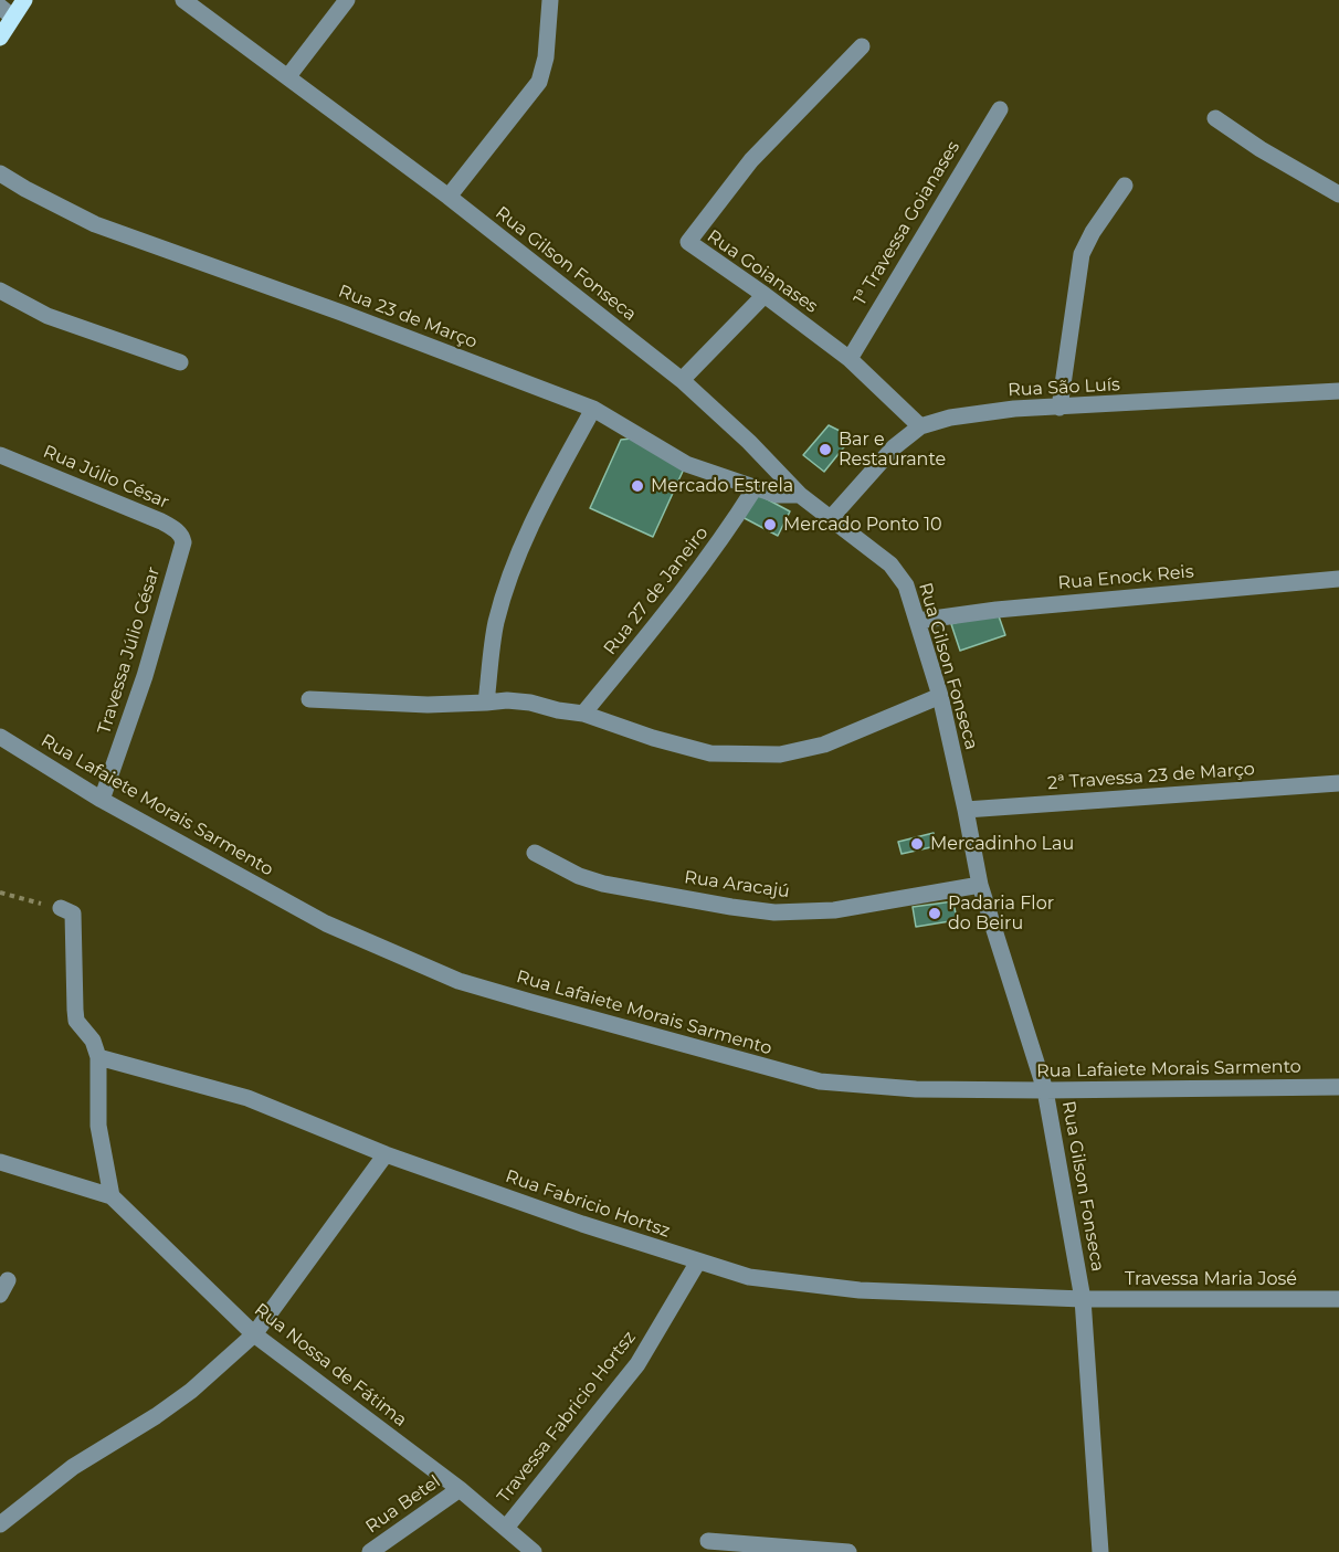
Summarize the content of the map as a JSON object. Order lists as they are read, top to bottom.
{
  "streets": {
    "street": [
      "1ª Travessa Goianases",
      "Rua Gilson Fonseca",
      "Rua Goianases",
      "Rua 23 de Março",
      "Rua São Luís",
      "Rua Júlio César",
      "Rua Enock Reis",
      "Rua 27 de Janeiro",
      "Travessa Júlio César",
      "2ª Travessa 23 de Março",
      "Rua Lafaiete Morais Sarmento",
      "Rua Aracajú",
      "Rua Fabricio Hortsz",
      "Travessa Maria José",
      "Rua Nossa de Fátima",
      "Travessa Fabricio Hortsz",
      "Rua Betel"
    ]
  },
  "crossings": [
    ["1ª Travessa Goianases", "Rua Goianases"],
    ["Rua Gilson Fonseca", "Rua 23 de Março"],
    ["Rua Gilson Fonseca", "Rua São Luís"],
    ["Rua Gilson Fonseca", "Rua Enock Reis"],
    ["Rua Gilson Fonseca", "2ª Travessa 23 de Março"],
    ["Rua Gilson Fonseca", "Rua Lafaiete Morais Sarmento"],
    ["Rua Gilson Fonseca", "Rua Aracajú"],
    ["Rua Gilson Fonseca", "Rua Fabricio Hortsz"],
    ["Rua Gilson Fonseca", "Travessa Maria José"],
    ["Rua Goianases", "Rua São Luís"],
    ["Rua 23 de Março", "Rua 27 de Janeiro"],
    ["Rua Júlio César", "Travessa Júlio César"],
    ["Travessa Júlio César", "Rua Lafaiete Morais Sarmento"],
    ["Rua Fabricio Hortsz", "Travessa Maria José"],
    ["Rua Fabricio Hortsz", "Travessa Fabricio Hortsz"],
    ["Rua Nossa de Fátima", "Travessa Fabricio Hortsz"],
    ["Rua Nossa de Fátima", "Rua Betel"]
  ],
  "places": [
    "Bar e Restaurante",
    "Mercado Estrela",
    "Mercado Ponto 10",
    "Mercadinho Lau",
    "Padaria Flor do Beiru"
  ]
}
